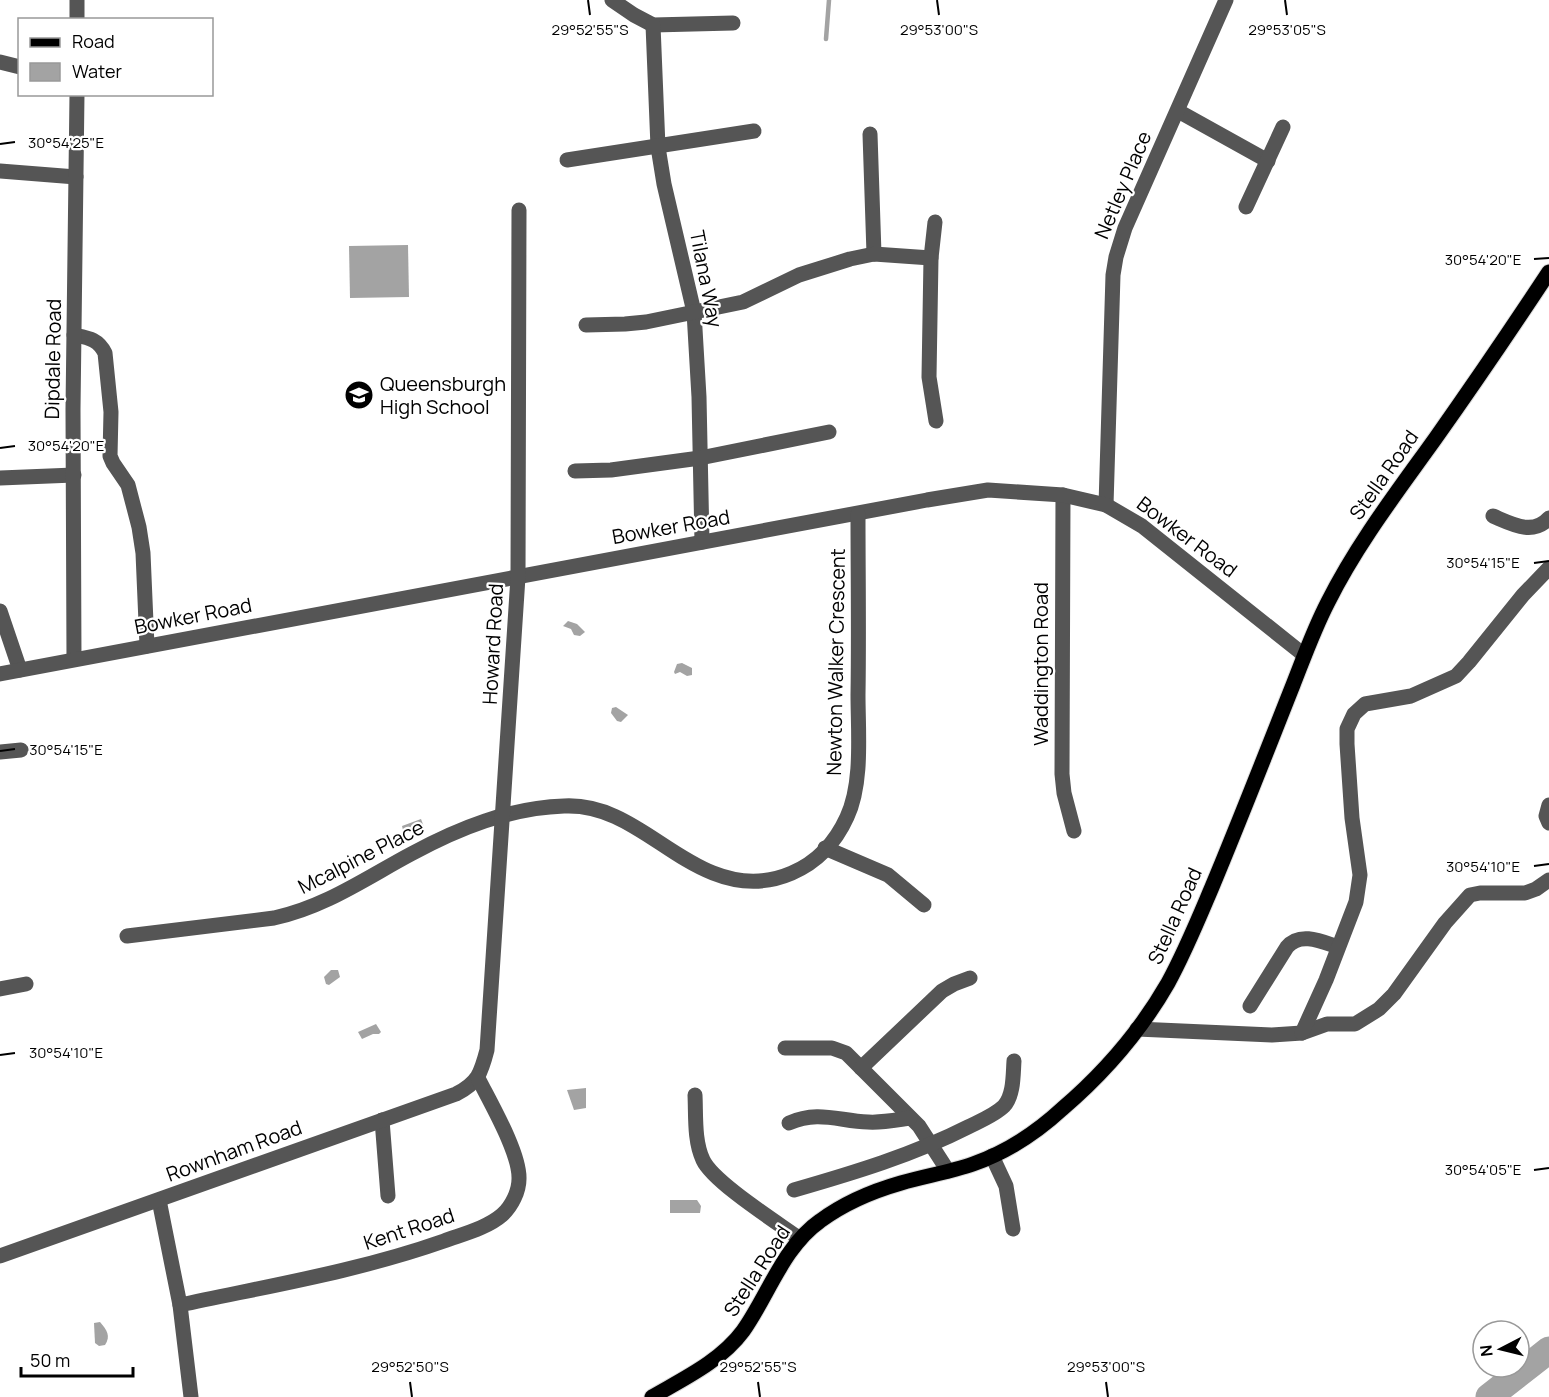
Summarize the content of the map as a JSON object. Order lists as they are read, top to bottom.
{
  "streets": {
    "main road": ["Stella Road"],
    "street": [
      "Netley Place",
      "Tilana Way",
      "Dipdale Road",
      "Bowker Road",
      "Howard Road",
      "Newton Walker Crescent",
      "Waddington Road",
      "Mcalpine Place",
      "Rownham Road",
      "Kent Road"
    ]
  },
  "crossings": [
    ["Netley Place", "Bowker Road"],
    ["Tilana Way", "Bowker Road"],
    ["Dipdale Road", "Bowker Road"],
    ["Stella Road", "Bowker Road"],
    ["Bowker Road", "Howard Road"],
    ["Bowker Road", "Newton Walker Crescent"],
    ["Bowker Road", "Waddington Road"],
    ["Howard Road", "Newton Walker Crescent"],
    ["Howard Road", "Mcalpine Place"],
    ["Howard Road", "Rownham Road"],
    ["Howard Road", "Kent Road"],
    ["Newton Walker Crescent", "Mcalpine Place"],
    ["Rownham Road", "Kent Road"]
  ],
  "places": {
    "school or university": ["Queensburgh High School"]
  },
  "legend": ["Road", "Water"],
  "scale_bar": "50 m",
  "north": "left",
  "coordinates": [
    "29°52'55\"S",
    "29°53'00\"S",
    "29°53'05\"S",
    "30°54'25\"E",
    "30°54'20\"E",
    "30°54'15\"E",
    "30°54'10\"E",
    "30°54'05\"E",
    "29°52'50\"S"
  ]
}
